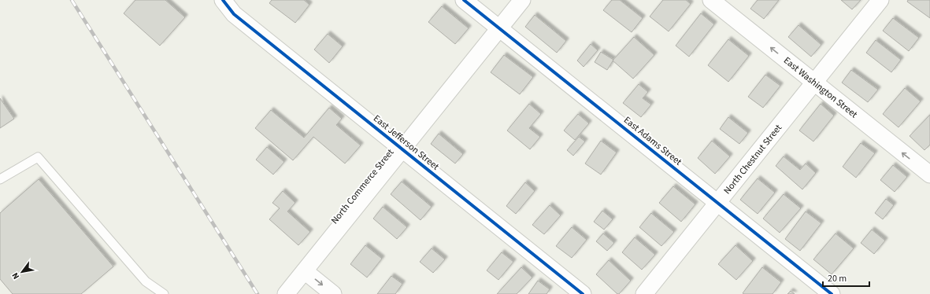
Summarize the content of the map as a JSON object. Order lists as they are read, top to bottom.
{
  "streets": {
    "street": [
      "East Washington Street",
      "East Adams Street",
      "East Jefferson Street",
      "North Chestnut Street",
      "North Commerce Street"
    ]
  },
  "crossings": [
    ["East Washington Street", "North Chestnut Street"],
    ["East Adams Street", "North Chestnut Street"],
    ["East Adams Street", "North Commerce Street"],
    ["East Jefferson Street", "North Commerce Street"]
  ],
  "one_way": ["East Washington Street"],
  "scale_bar": "20 m",
  "north": "bottom left"
}
